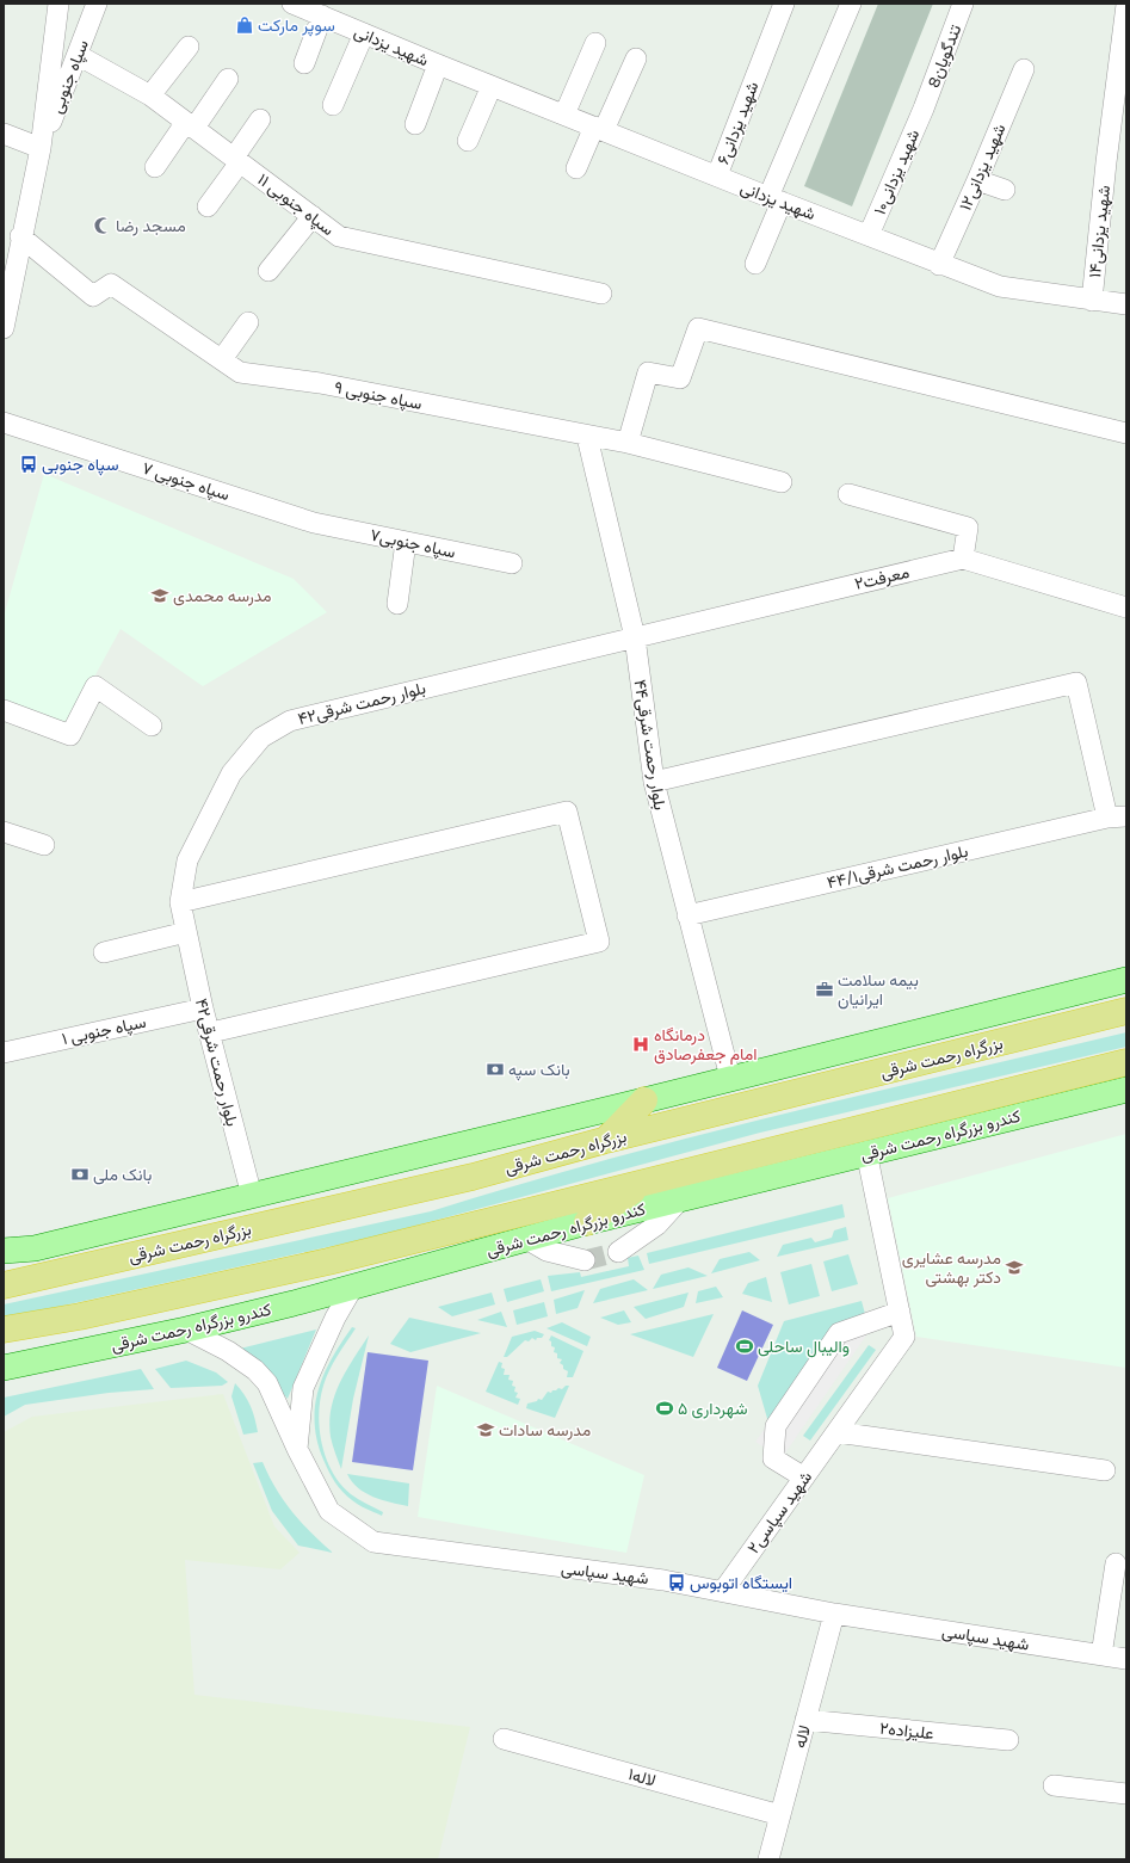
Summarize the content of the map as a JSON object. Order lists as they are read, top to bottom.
{
  "streets": {
    "highway": ["بزرگراه رحمت شرقی"],
    "main road": ["کندرو بزرگراه رحمت شرقی"],
    "street": [
      "شهید یزدانی",
      "8تندگویان",
      "سپاه جنوبی",
      "شهید یزدانی۶",
      "شهید یزدانی۱۲",
      "شهید یزدانی۱۰",
      "۱۱ سپاه جنوبی",
      "شهید یزدانی۱۴",
      "۹ سپاه جنوبی",
      "۷ سپاه جنوبی",
      "سپاه جنوبی۷",
      "معرفت۲",
      "بلوار رحمت شرقی۴۲",
      "۴۴بلوار رحمت شرقی",
      "بلوار رحمت شرقی۴۴/۱",
      "۱ سپاه جنوبی",
      "شهید سپاسی۲",
      "شهید سپاسی",
      "علیزاده۲",
      "لاله",
      "۱لاله"
    ]
  },
  "crossings": [
    ["شهید یزدانی", "شهید یزدانی۶"],
    ["شهید یزدانی", "شهید یزدانی۱۲"],
    ["شهید یزدانی", "شهید یزدانی۱۰"],
    ["شهید یزدانی", "شهید یزدانی۱۴"],
    ["8تندگویان", "شهید یزدانی۱۰"],
    ["سپاه جنوبی", "۱۱ سپاه جنوبی"],
    ["سپاه جنوبی", "۹ سپاه جنوبی"],
    ["۹ سپاه جنوبی", "۴۴بلوار رحمت شرقی"],
    ["۷ سپاه جنوبی", "سپاه جنوبی۷"],
    ["معرفت۲", "بلوار رحمت شرقی۴۲"],
    ["معرفت۲", "۴۴بلوار رحمت شرقی"],
    ["بلوار رحمت شرقی۴۲", "۴۴بلوار رحمت شرقی"],
    ["بلوار رحمت شرقی۴۲", "۱ سپاه جنوبی"],
    ["۴۴بلوار رحمت شرقی", "بلوار رحمت شرقی۴۴/۱"],
    ["کندرو بزرگراه رحمت شرقی", "شهید سپاسی۲"],
    ["کندرو بزرگراه رحمت شرقی", "شهید سپاسی"],
    ["شهید سپاسی۲", "شهید سپاسی"],
    ["شهید سپاسی", "لاله"],
    ["علیزاده۲", "لاله"],
    ["لاله", "۱لاله"]
  ],
  "places": {
    "shop": ["سوپر مارکت"],
    "mosque": ["مسجد رضا"],
    "bus stop": ["سپاه جنوبی", "ایستگاه اتوبوس"],
    "school or university": ["مدرسه محمدی", "مدرسه عشایری دکتر بهشتی", "مدرسه سادات"],
    "office": ["بیمه سلامت ایرانیان"],
    "hospital": ["درمانگاه امام جعفرصادق"],
    "bank": ["بانک سپه", "بانک ملی"],
    "sports": ["والیبال ساحلی", "شهرداری ۵"]
  }
}
